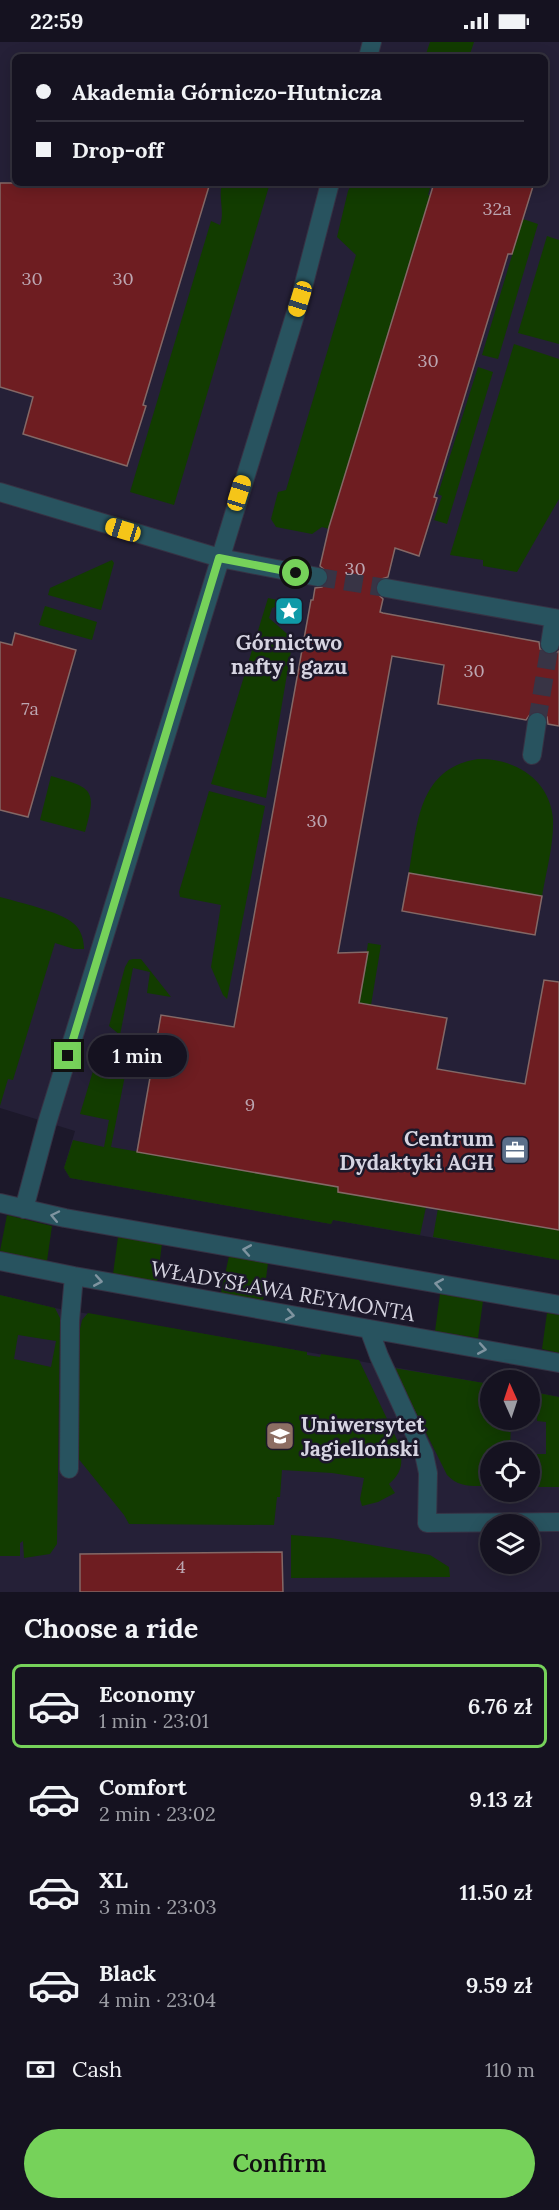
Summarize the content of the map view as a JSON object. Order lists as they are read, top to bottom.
{
  "streets": {
    "street": ["WŁADYSŁAWA REYMONTA"]
  },
  "places": {
    "place": ["Górnictwo nafty i gazu"],
    "office": ["Centrum Dydaktyki AGH"],
    "school or university": ["Uniwersytet Jagielloński"]
  },
  "house_numbers": [
    "32a",
    "30",
    "30",
    "30",
    "30",
    "30",
    "7a",
    "30",
    "9",
    "4"
  ],
  "north": "top",
  "page": {
    "status": "22:59",
    "banner": ["Akademia Górniczo-Hutnicza", "Drop-off"],
    "bubble": "1 min",
    "heading": "Choose a ride",
    "list": [
      {
        "name": "Economy",
        "note": "1 min · 23:01",
        "value": "6.76 zł"
      },
      {
        "name": "Comfort",
        "note": "2 min · 23:02",
        "value": "9.13 zł"
      },
      {
        "name": "XL",
        "note": "3 min · 23:03",
        "value": "11.50 zł"
      },
      {
        "name": "Black",
        "note": "4 min · 23:04",
        "value": "9.59 zł"
      }
    ],
    "pay": ["Cash", "110 m"],
    "buttons": "Confirm"
  }
}
